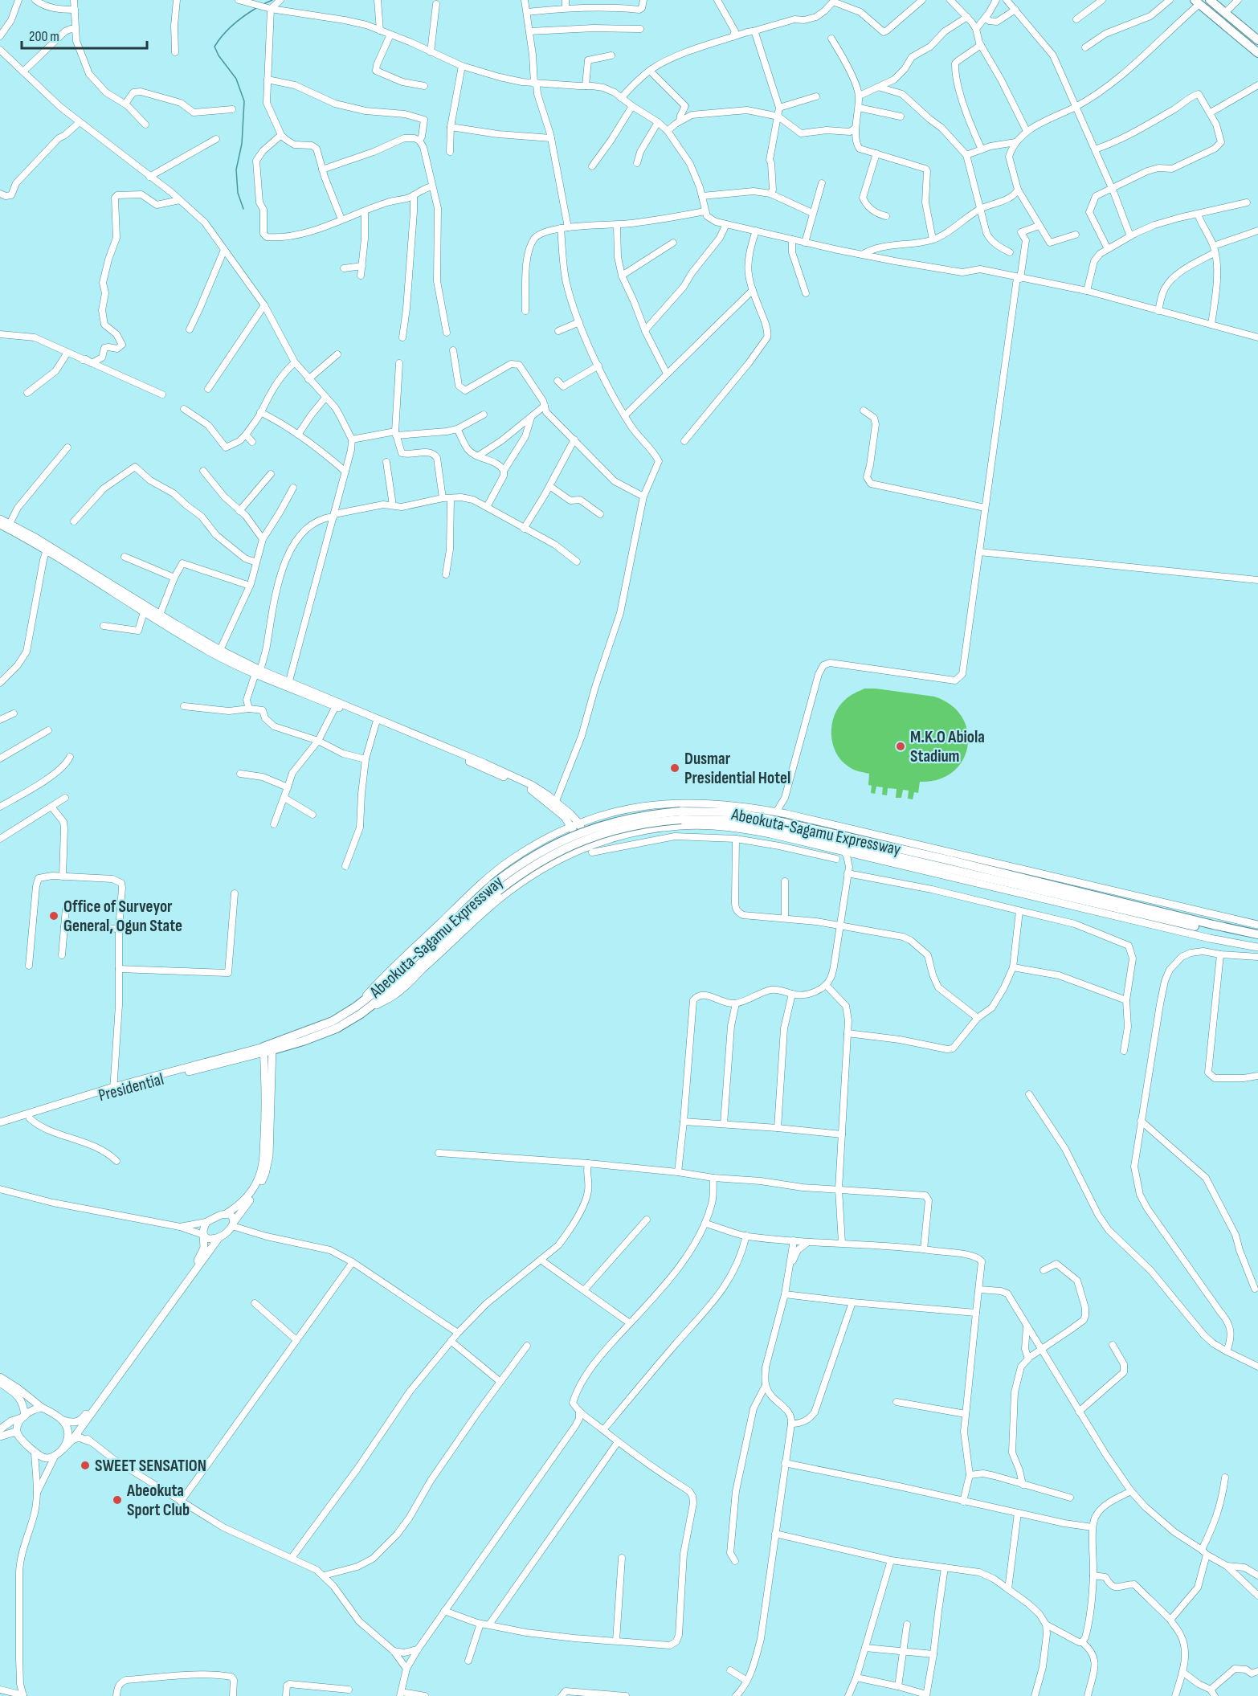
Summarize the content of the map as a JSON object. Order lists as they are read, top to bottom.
{
  "streets": {
    "highway": ["Abeokuta-Sagamu Expressway"],
    "main road": ["Presidential"]
  },
  "places": [
    "M.K.O Abiola Stadium",
    "Dusmar Presidential Hotel",
    "Office of Surveyor General, Ogun State",
    "SWEET SENSATION",
    "Abeokuta Sport Club"
  ],
  "scale_bar": "200 m"
}
